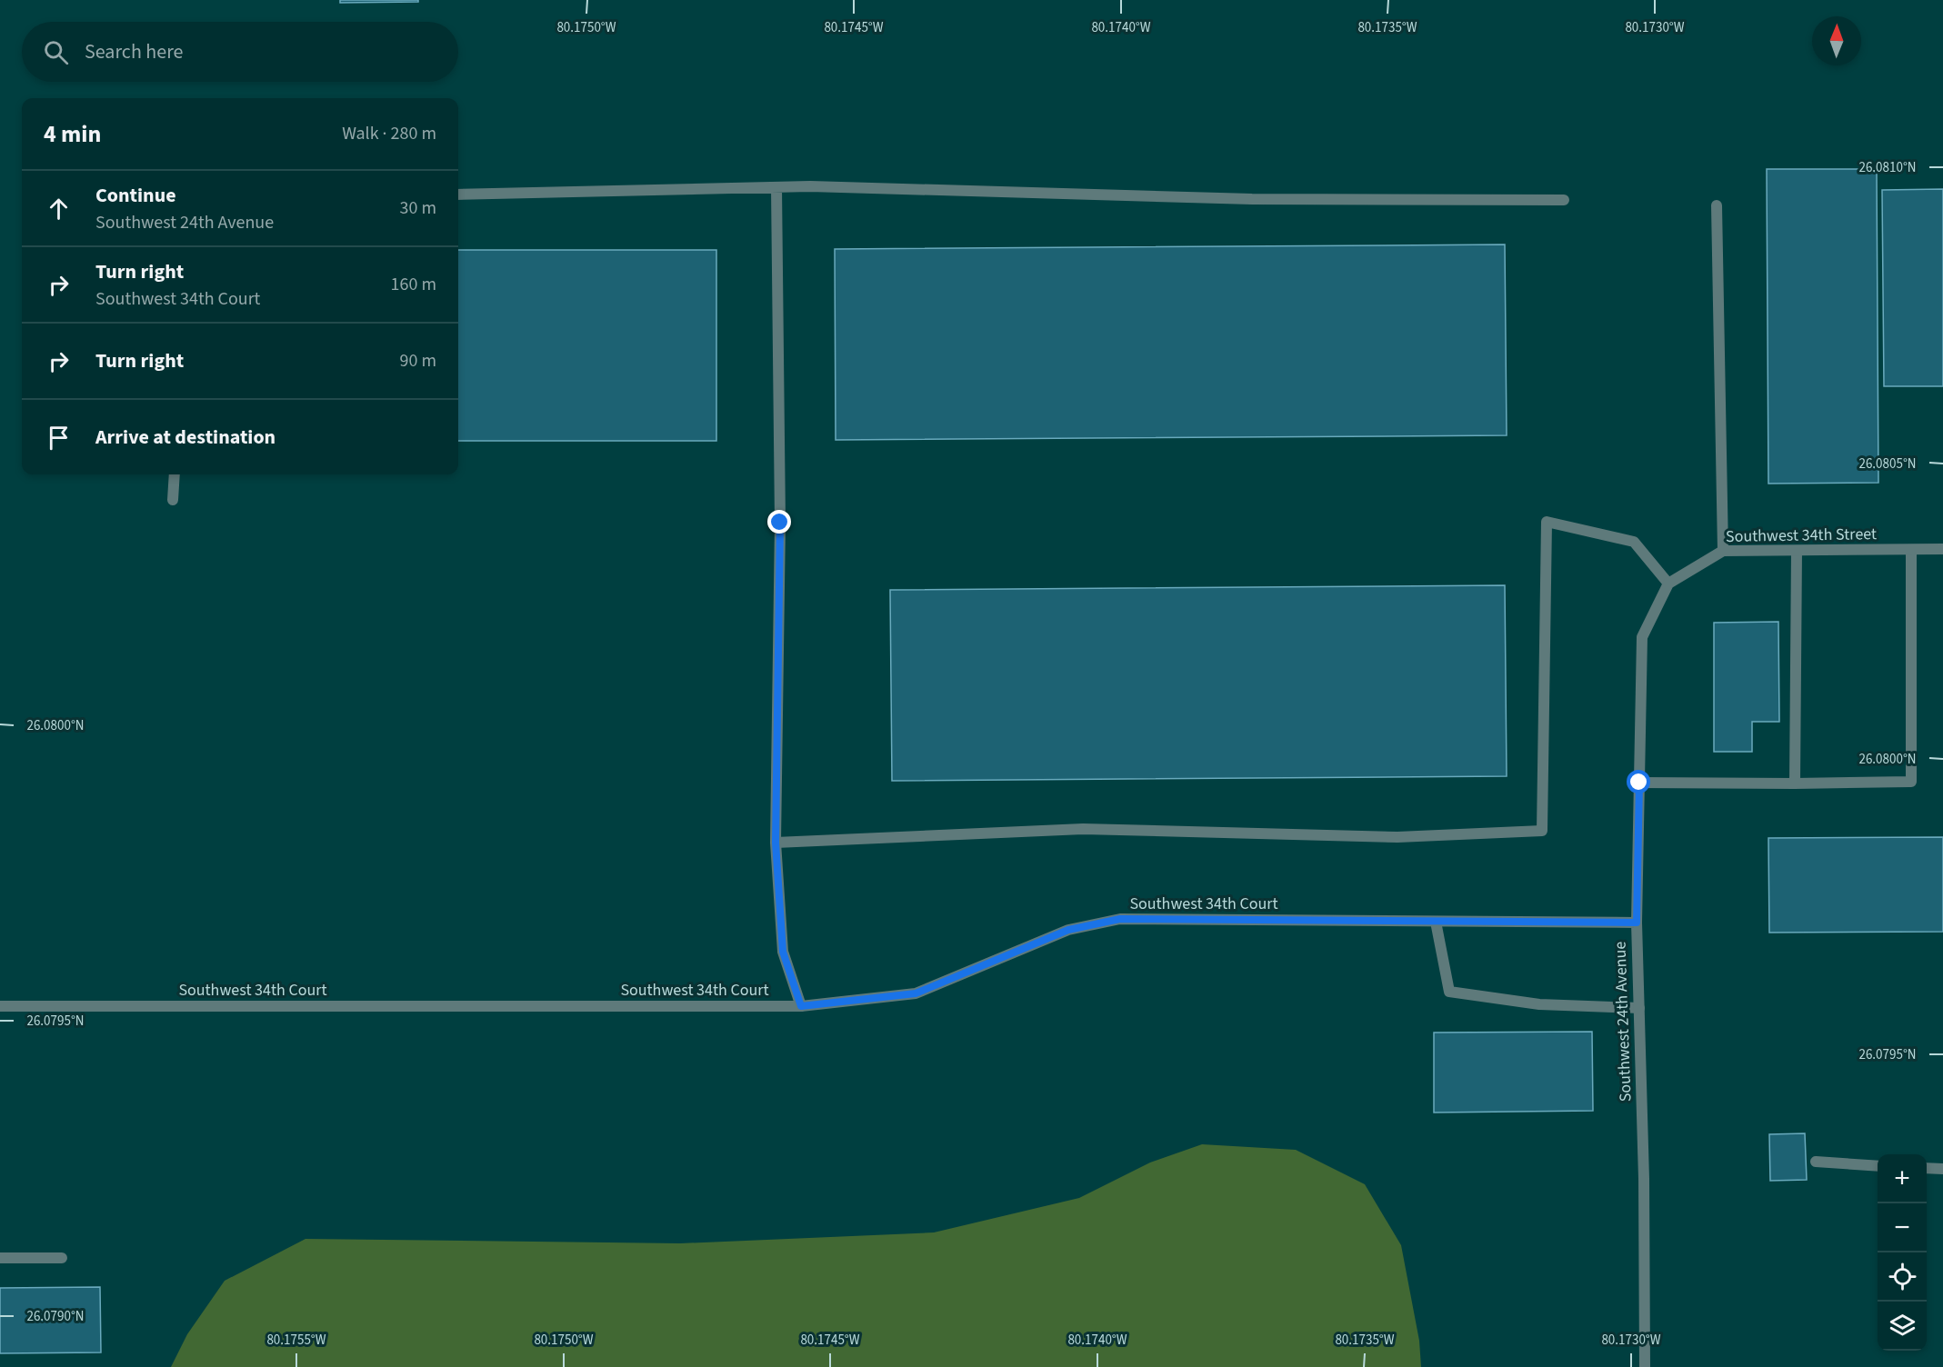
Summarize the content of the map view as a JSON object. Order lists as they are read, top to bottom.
{
  "streets": {
    "street": ["Southwest 34th Street", "Southwest 34th Court", "Southwest 24th Avenue"]
  },
  "crossings": [
    ["Southwest 34th Street", "Southwest 24th Avenue"],
    ["Southwest 34th Court", "Southwest 24th Avenue"]
  ],
  "north": "top",
  "page": {
    "search": "Search here",
    "heading": ["4 min", "Walk · 280 m"],
    "list": [
      ["Continue", "Southwest 24th Avenue", "30 m"],
      ["Turn right", "Southwest 34th Court", "160 m"],
      ["Turn right", "90 m"],
      "Arrive at destination"
    ],
    "map_buttons": ["+", "−"]
  },
  "coordinates": [
    "80.1750°W",
    "80.1745°W",
    "80.1740°W",
    "80.1735°W",
    "80.1730°W",
    "26.0810°N",
    "26.0805°N",
    "26.0800°N",
    "26.0795°N",
    "26.0790°N",
    "80.1755°W"
  ]
}
